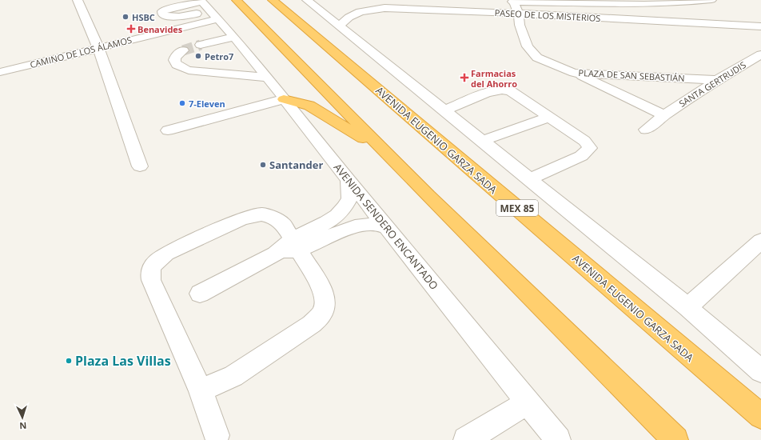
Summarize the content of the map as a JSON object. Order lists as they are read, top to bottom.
{
  "streets": {
    "highway": ["AVENIDA EUGENIO GARZA SADA", "MEX 85"],
    "street": [
      "PASEO DE LOS MISTERIOS",
      "CAMINO DE LOS ÁLAMOS",
      "PLAZA DE SAN SEBASTIÁN",
      "SANTA GERTRUDIS",
      "AVENIDA SENDERO ENCANTADO"
    ]
  },
  "crossings": [
    ["PASEO DE LOS MISTERIOS", "PLAZA DE SAN SEBASTIÁN"],
    ["CAMINO DE LOS ÁLAMOS", "AVENIDA SENDERO ENCANTADO"],
    ["PLAZA DE SAN SEBASTIÁN", "SANTA GERTRUDIS"]
  ],
  "places": {
    "other": [
      "HSBC",
      "Petro7",
      "7-Eleven",
      "Santander",
      "Plaza Las Villas"
    ],
    "health": ["Benavides", "Farmacias del Ahorro"]
  },
  "north": "bottom"
}
